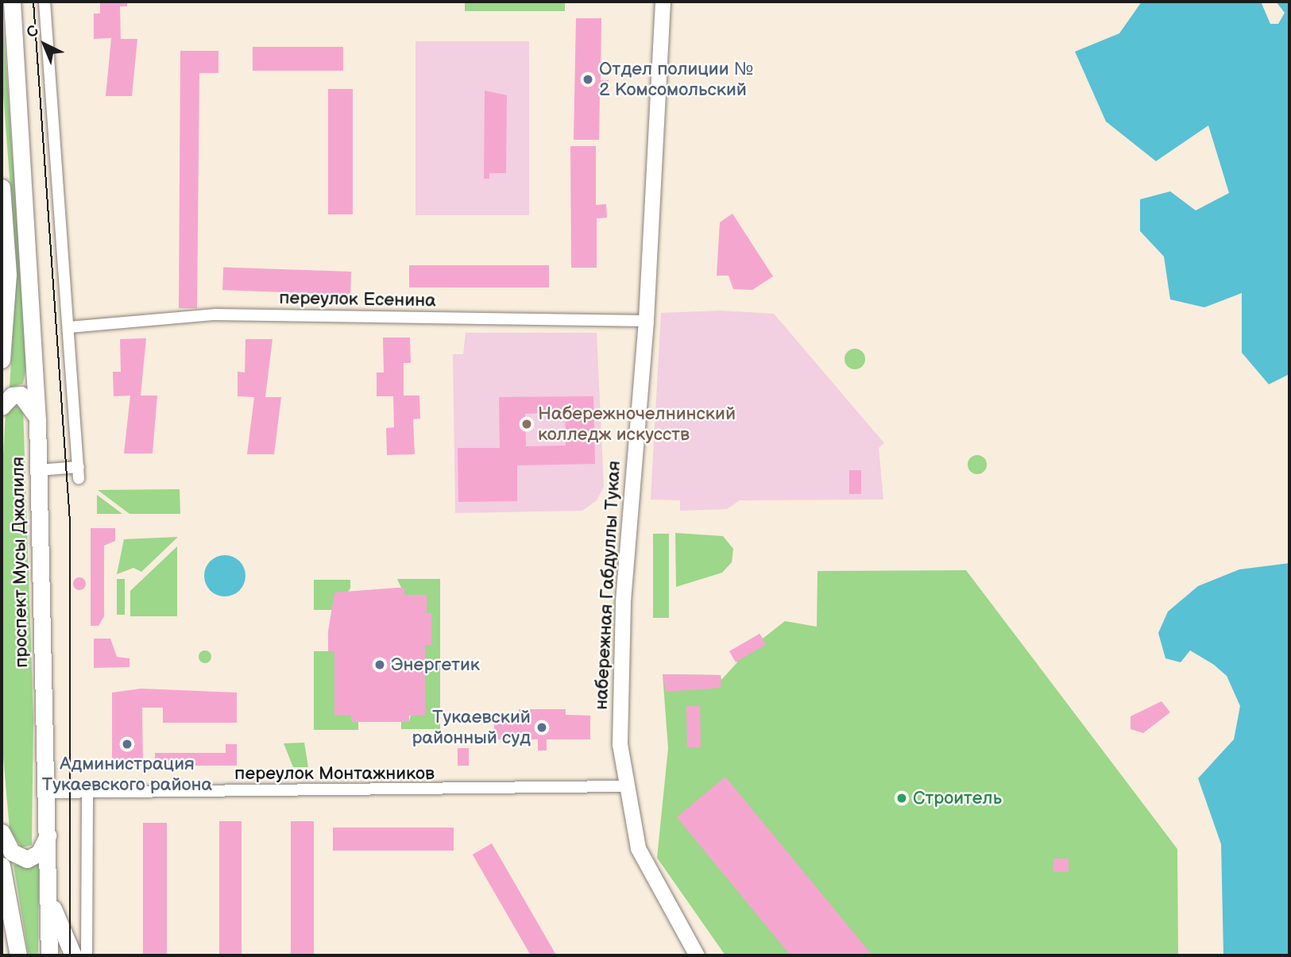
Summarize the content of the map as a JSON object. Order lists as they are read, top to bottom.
{
  "streets": {
    "main road": ["проспект Мусы Джалиля", "набережная Габдуллы Тукая"],
    "street": ["переулок Есенина", "переулок Монтажников"]
  },
  "crossings": [
    ["переулок Есенина", "набережная Габдуллы Тукая"],
    ["проспект Мусы Джалиля", "переулок Монтажников"],
    ["набережная Габдуллы Тукая", "переулок Монтажников"]
  ],
  "places": [
    "Отдел полиции № 2 Комсомольский",
    "Набережночелнинский колледж искусств",
    "Энергетик",
    "Тукаевский районный суд",
    "Администрация Тукаевского района",
    "Строитель"
  ],
  "north": "top left"
}
